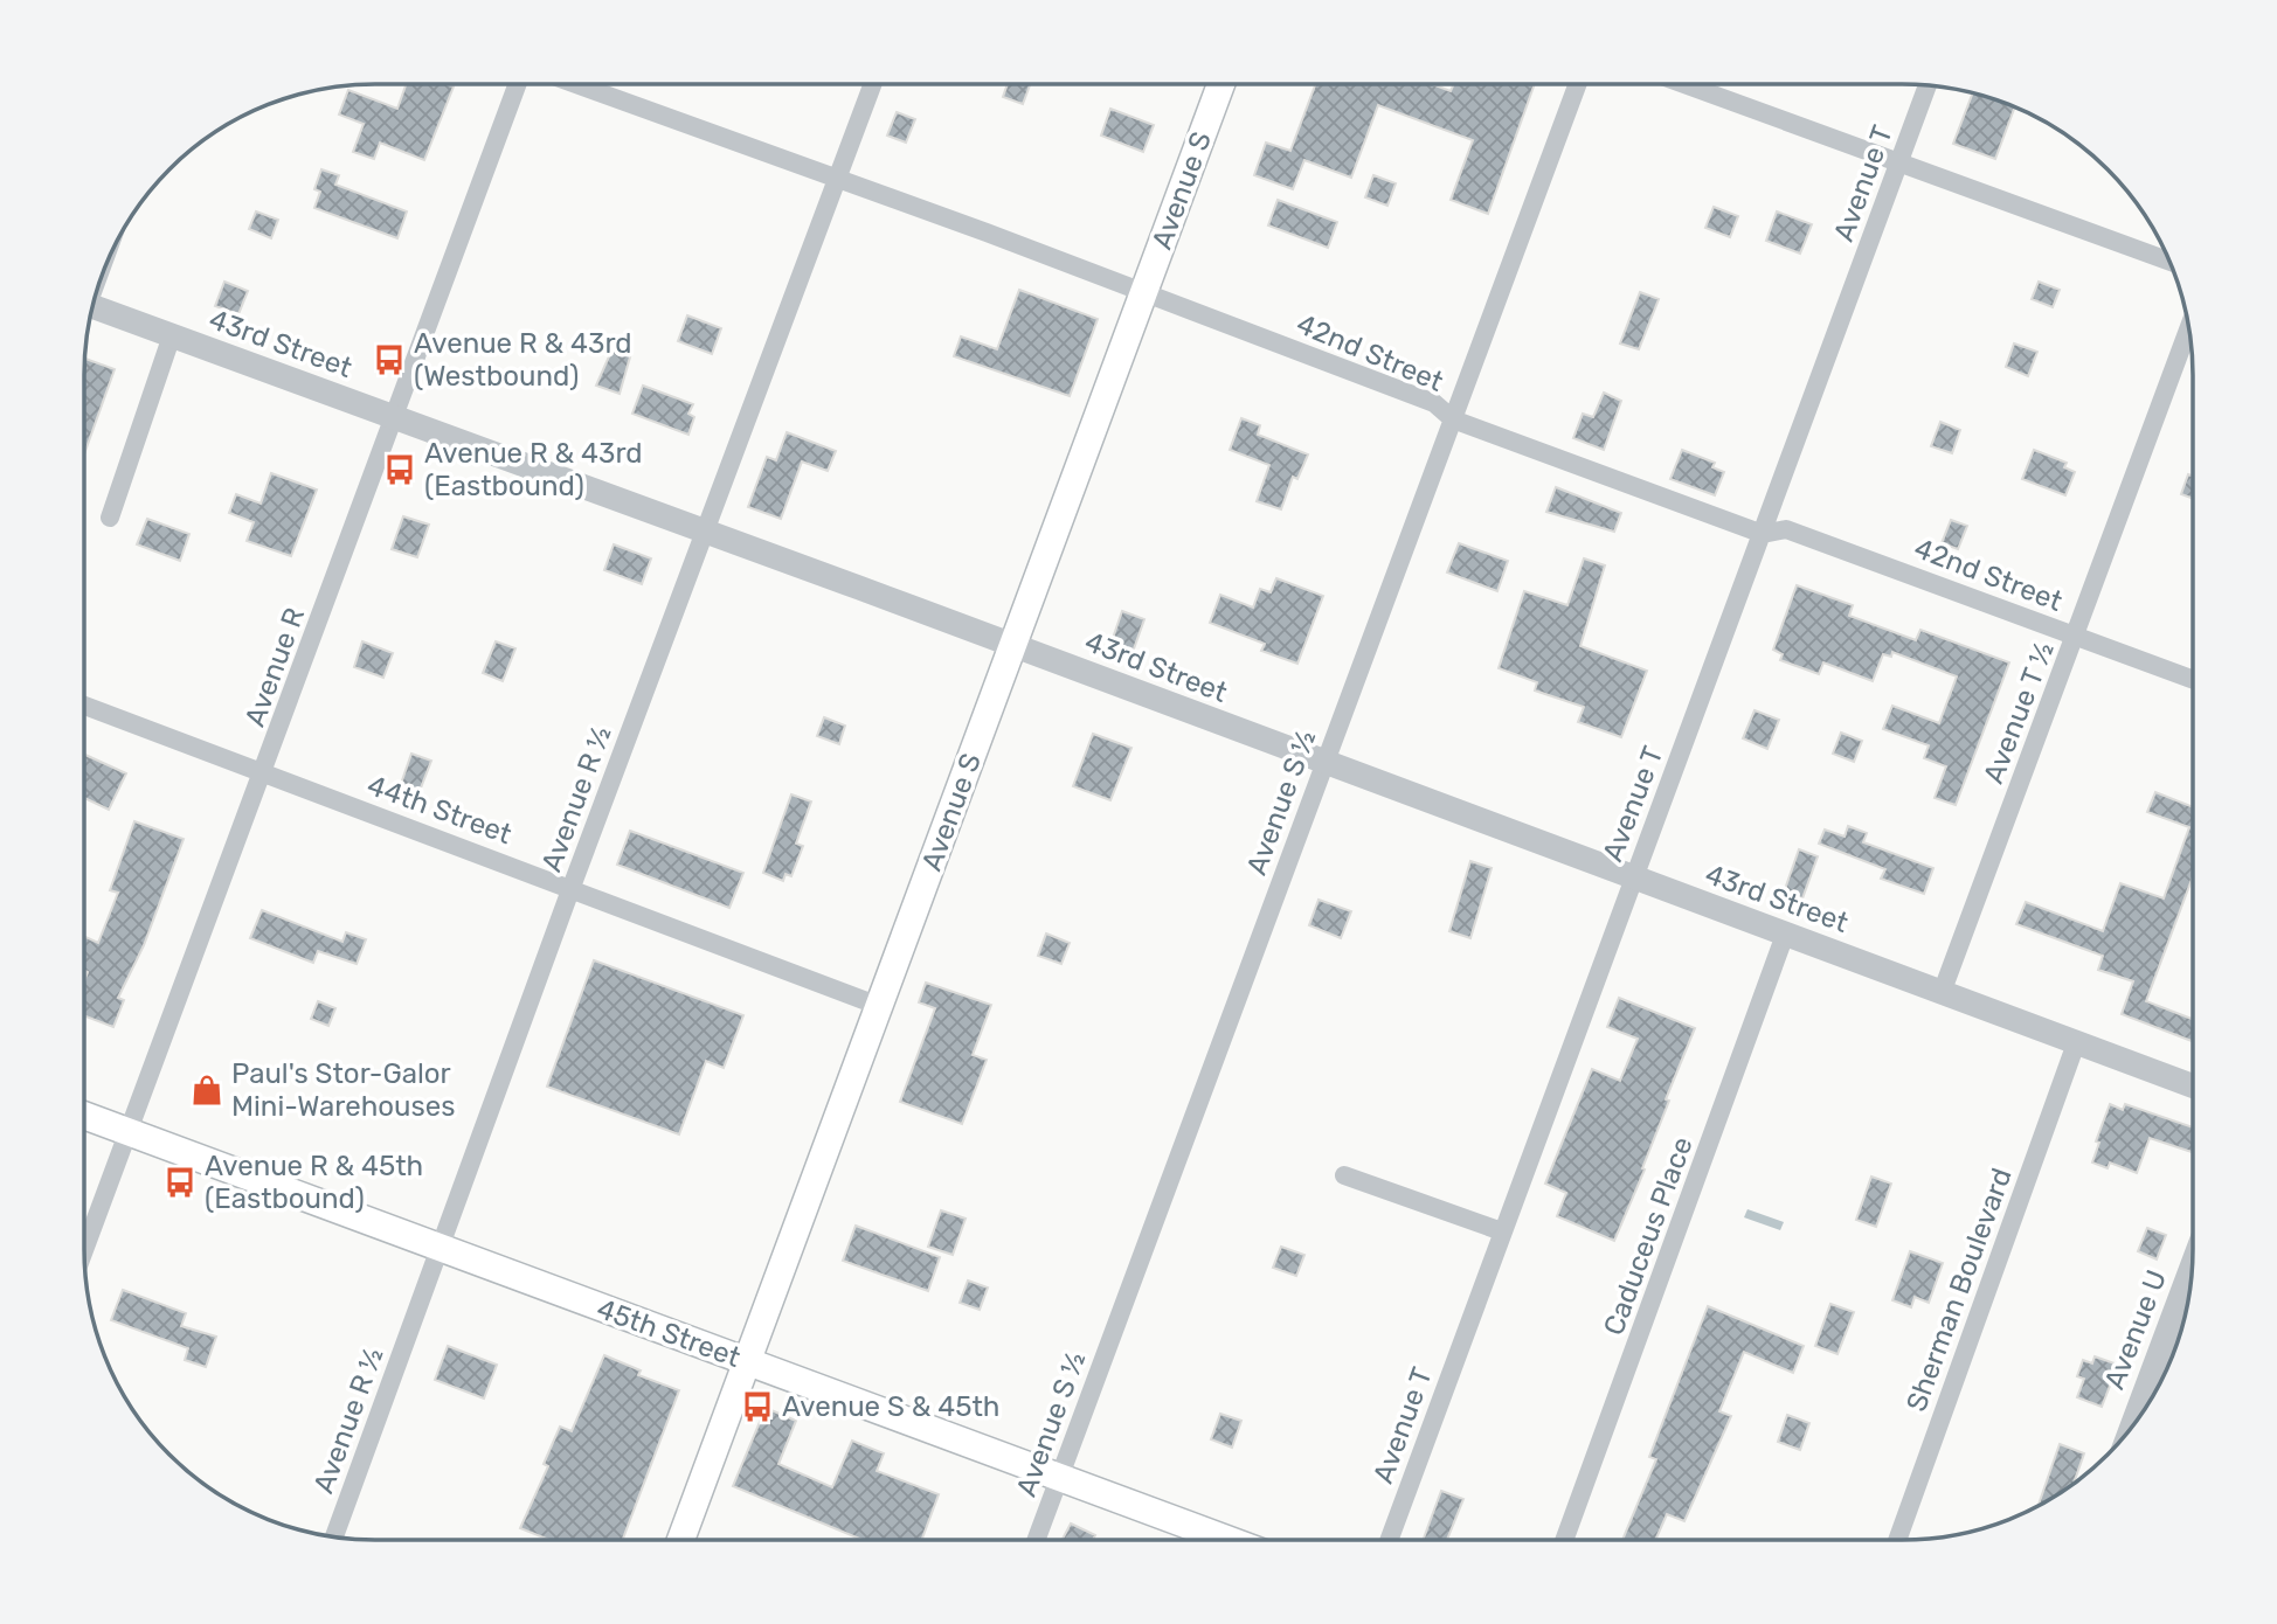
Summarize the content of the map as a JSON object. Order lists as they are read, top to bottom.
{
  "streets": {
    "main road": ["Avenue S", "45th Street"],
    "street": [
      "Avenue T",
      "43rd Street",
      "42nd Street",
      "Avenue R",
      "Avenue T ½",
      "Avenue R ½",
      "Avenue S ½",
      "44th Street",
      "Caduceus Place",
      "Sherman Boulevard",
      "Avenue U"
    ]
  },
  "crossings": [
    ["Avenue T", "43rd Street"],
    ["Avenue T", "42nd Street"],
    ["Avenue S", "43rd Street"],
    ["Avenue S", "42nd Street"],
    ["Avenue S", "44th Street"],
    ["Avenue S", "45th Street"],
    ["43rd Street", "Avenue R"],
    ["43rd Street", "Avenue T ½"],
    ["43rd Street", "Avenue R ½"],
    ["43rd Street", "Avenue S ½"],
    ["43rd Street", "Caduceus Place"],
    ["43rd Street", "Sherman Boulevard"],
    ["42nd Street", "Avenue T ½"],
    ["42nd Street", "Avenue R ½"],
    ["42nd Street", "Avenue S ½"],
    ["Avenue R", "44th Street"],
    ["Avenue R", "45th Street"],
    ["Avenue R ½", "44th Street"],
    ["Avenue R ½", "45th Street"],
    ["Avenue S ½", "45th Street"]
  ],
  "places": {
    "bus stop": [
      "Avenue R & 43rd (Westbound)",
      "Avenue R & 43rd (Eastbound)",
      "Avenue R & 45th (Eastbound)",
      "Avenue S & 45th"
    ],
    "shop": ["Paul's Stor-Galor Mini-Warehouses"]
  }
}
